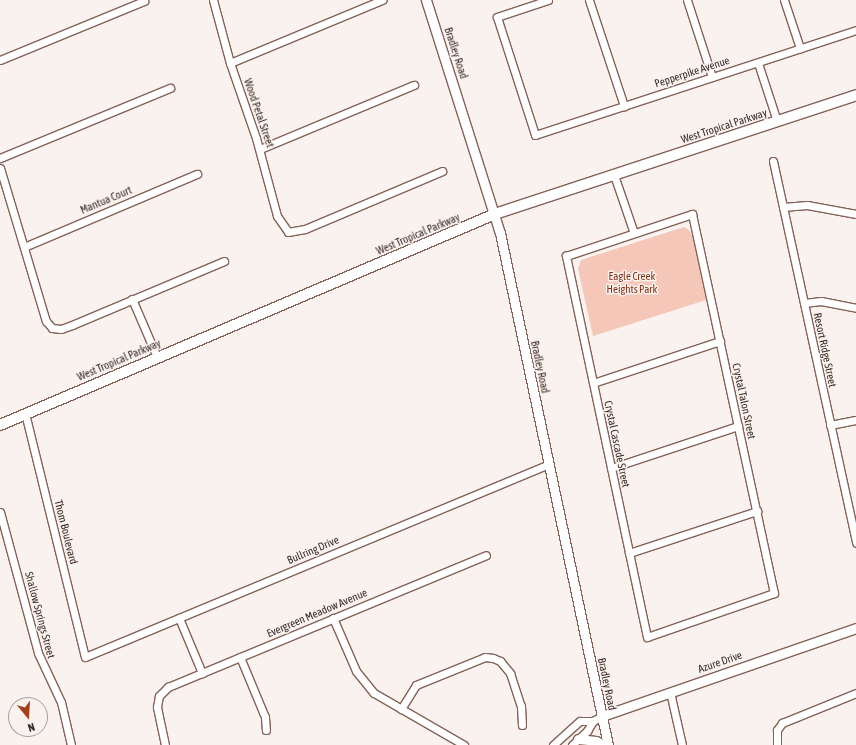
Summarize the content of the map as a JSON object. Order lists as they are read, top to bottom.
{
  "streets": {
    "main road": ["West Tropical Parkway"],
    "street": [
      "Bradley Road",
      "Pepperpike Avenue",
      "Wood Petal Street",
      "Mantua Court",
      "Resort Ridge Street",
      "Crystal Talon Street",
      "Crystal Cascade Street",
      "Thom Boulevard",
      "Bullring Drive",
      "Evergreen Meadow Avenue",
      "Shallow Springs Street",
      "Azure Drive"
    ]
  },
  "crossings": [
    ["Bradley Road", "West Tropical Parkway"],
    ["Bradley Road", "Bullring Drive"],
    ["Bradley Road", "Azure Drive"],
    ["West Tropical Parkway", "Thom Boulevard"],
    ["Crystal Talon Street", "Crystal Cascade Street"],
    ["Thom Boulevard", "Bullring Drive"]
  ],
  "parks": ["Eagle Creek Heights Park"],
  "north": "bottom"
}
